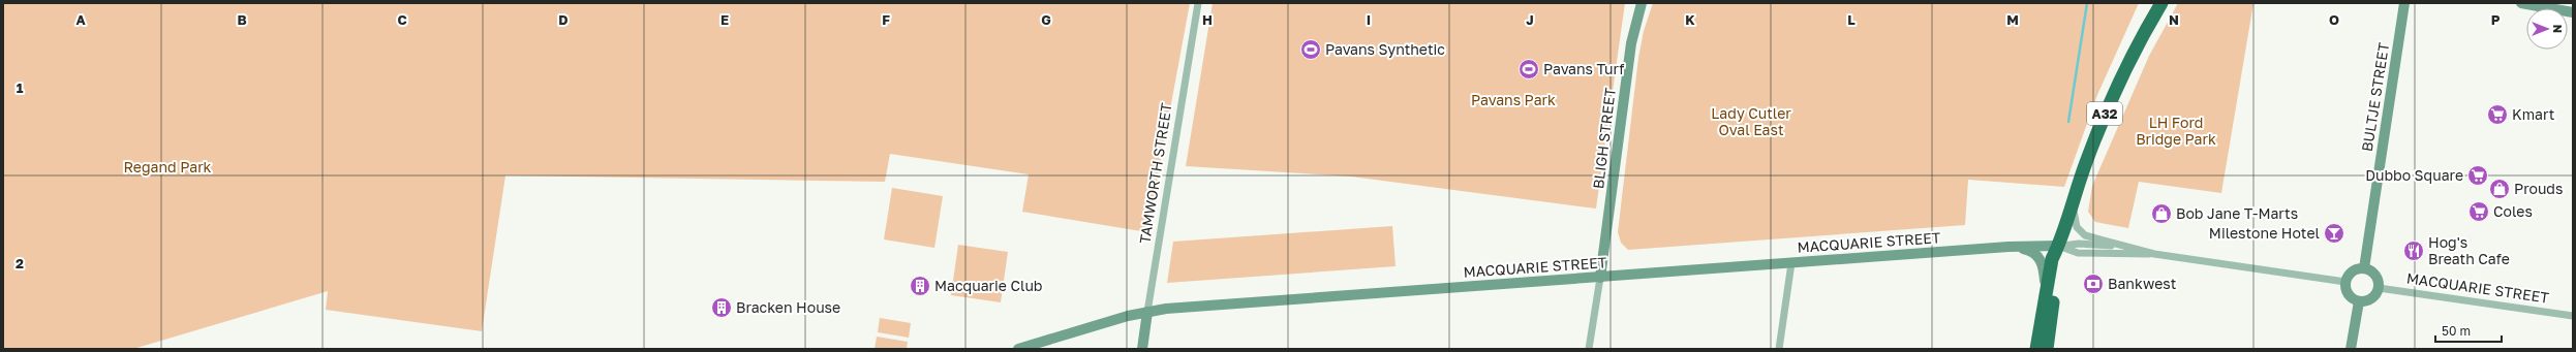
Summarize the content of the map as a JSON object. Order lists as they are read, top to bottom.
{
  "streets": {
    "highway": ["A32"],
    "street": [
      "BULTJE STREET",
      "BLIGH STREET",
      "TAMWORTH STREET",
      "MACQUARIE STREET"
    ]
  },
  "crossings": [
    ["BULTJE STREET", "MACQUARIE STREET"],
    ["A32", "MACQUARIE STREET"],
    ["BLIGH STREET", "MACQUARIE STREET"],
    ["TAMWORTH STREET", "MACQUARIE STREET"]
  ],
  "parks": [
    "Pavans Park",
    "Lady Cutler Oval East",
    "LH Ford Bridge Park",
    "Regand Park"
  ],
  "places": {
    "sports": ["Pavans Synthetic", "Pavans Turf"],
    "supermarket": ["Kmart", "Dubbo Square", "Coles"],
    "shop": ["Prouds", "Bob Jane T-Marts"],
    "bar": ["Milestone Hotel"],
    "restaurant": ["Hog's Breath Cafe"],
    "bank": ["Bankwest"],
    "building": ["Macquarie Club", "Bracken House"]
  },
  "scale_bar": "50 m",
  "north": "right",
  "grid": {
    "columns": [
      "A",
      "B",
      "C",
      "D",
      "E",
      "F",
      "G",
      "H",
      "I",
      "J",
      "K",
      "L",
      "M",
      "N",
      "O",
      "P"
    ],
    "rows": ["1", "2"]
  }
}
